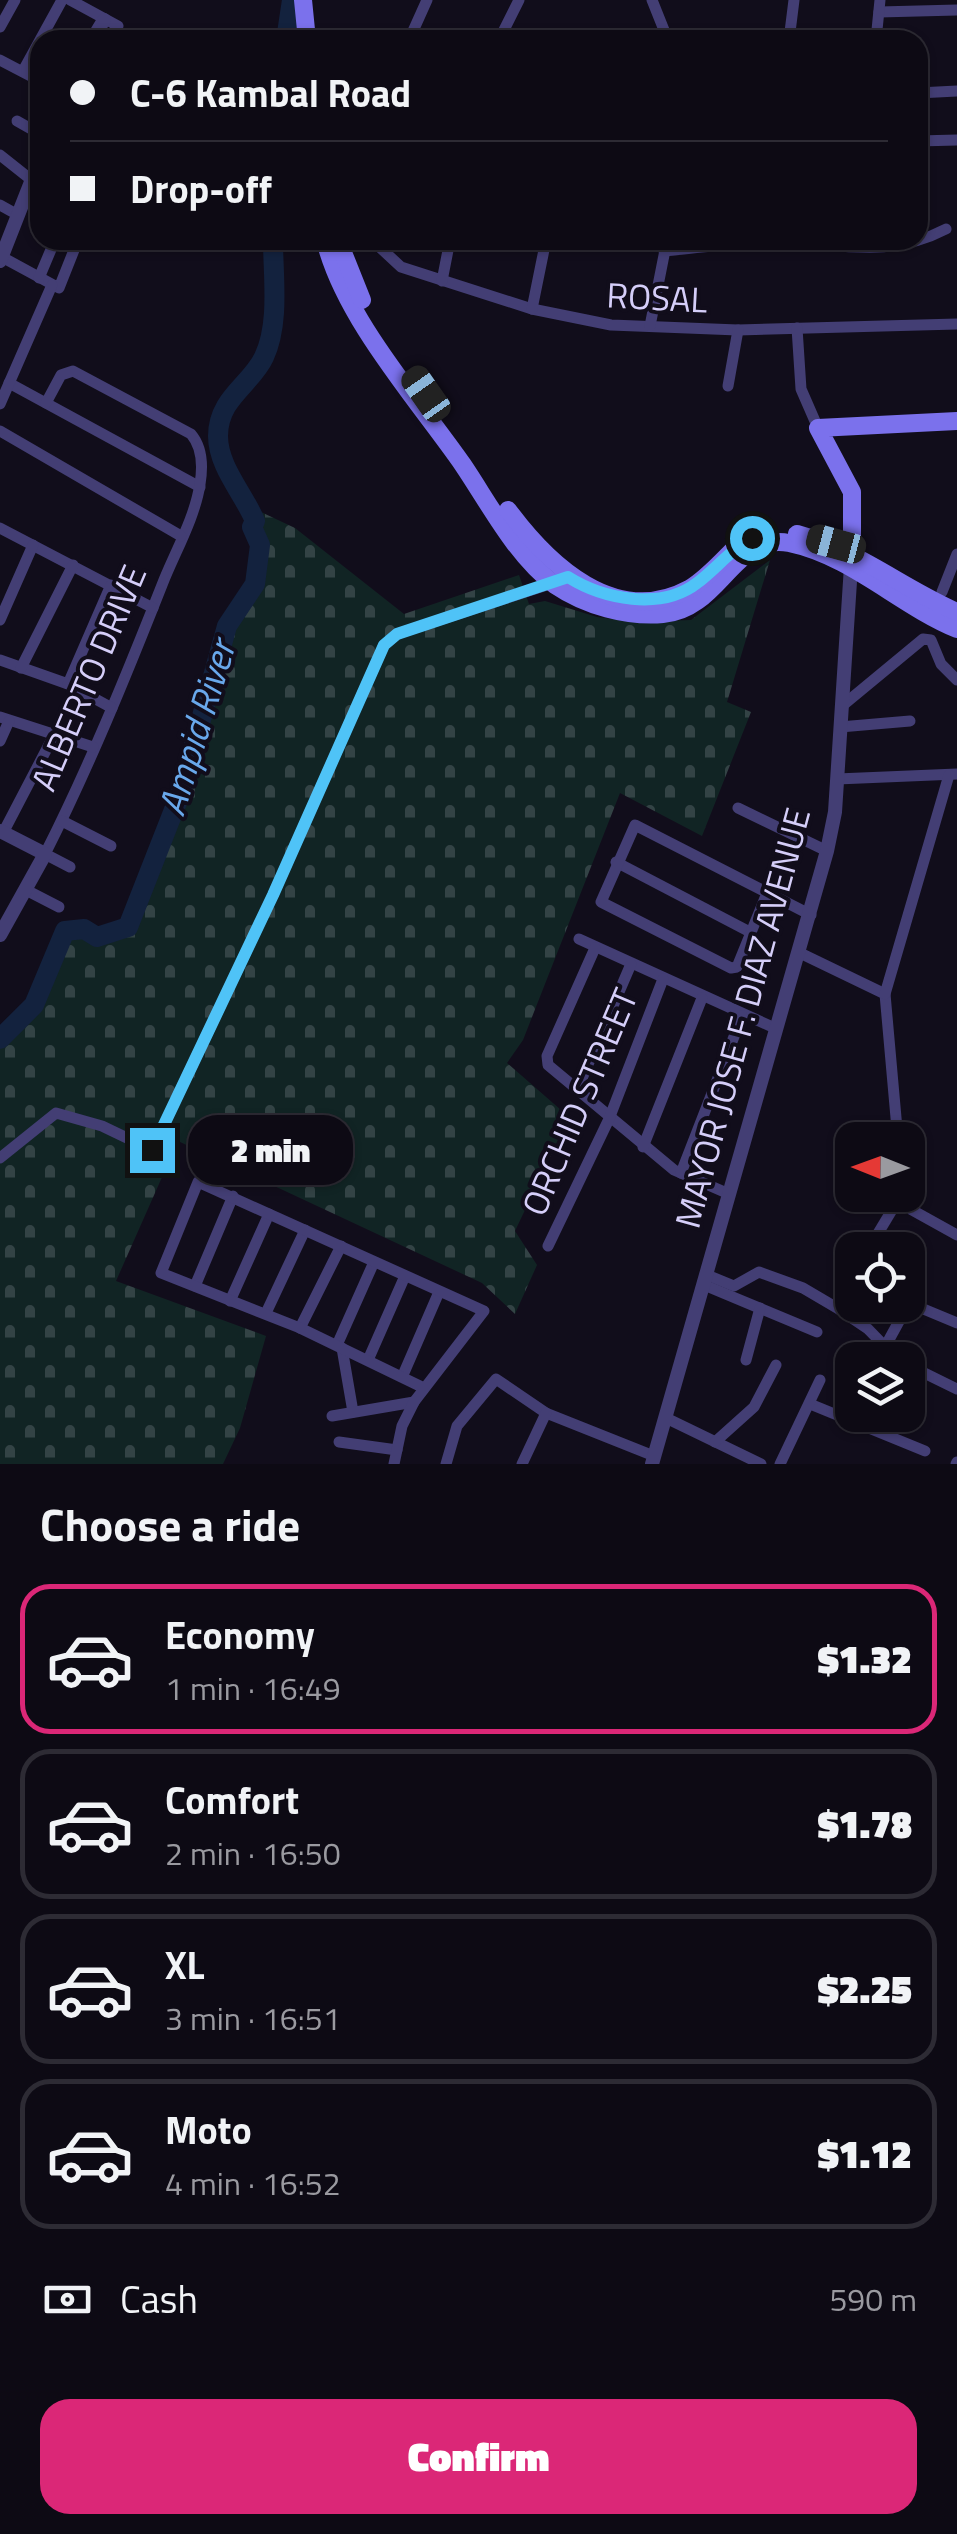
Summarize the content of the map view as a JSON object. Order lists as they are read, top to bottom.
{
  "streets": {
    "main road": ["MAYOR JOSE F. DIAZ AVENUE"],
    "street": ["ROSAL", "ALBERTO DRIVE", "ORCHID STREET"]
  },
  "water": ["Ampid River"],
  "north": "left",
  "page": {
    "banner": ["C-6 Kambal Road", "Drop-off"],
    "bubble": "2 min",
    "heading": "Choose a ride",
    "list": [
      {
        "name": "Economy",
        "note": "1 min · 16:49",
        "value": "$1.32"
      },
      {
        "name": "Comfort",
        "note": "2 min · 16:50",
        "value": "$1.78"
      },
      {
        "name": "XL",
        "note": "3 min · 16:51",
        "value": "$2.25"
      },
      {
        "name": "Moto",
        "note": "4 min · 16:52",
        "value": "$1.12"
      }
    ],
    "pay": ["Cash", "590 m"],
    "buttons": "Confirm"
  }
}
